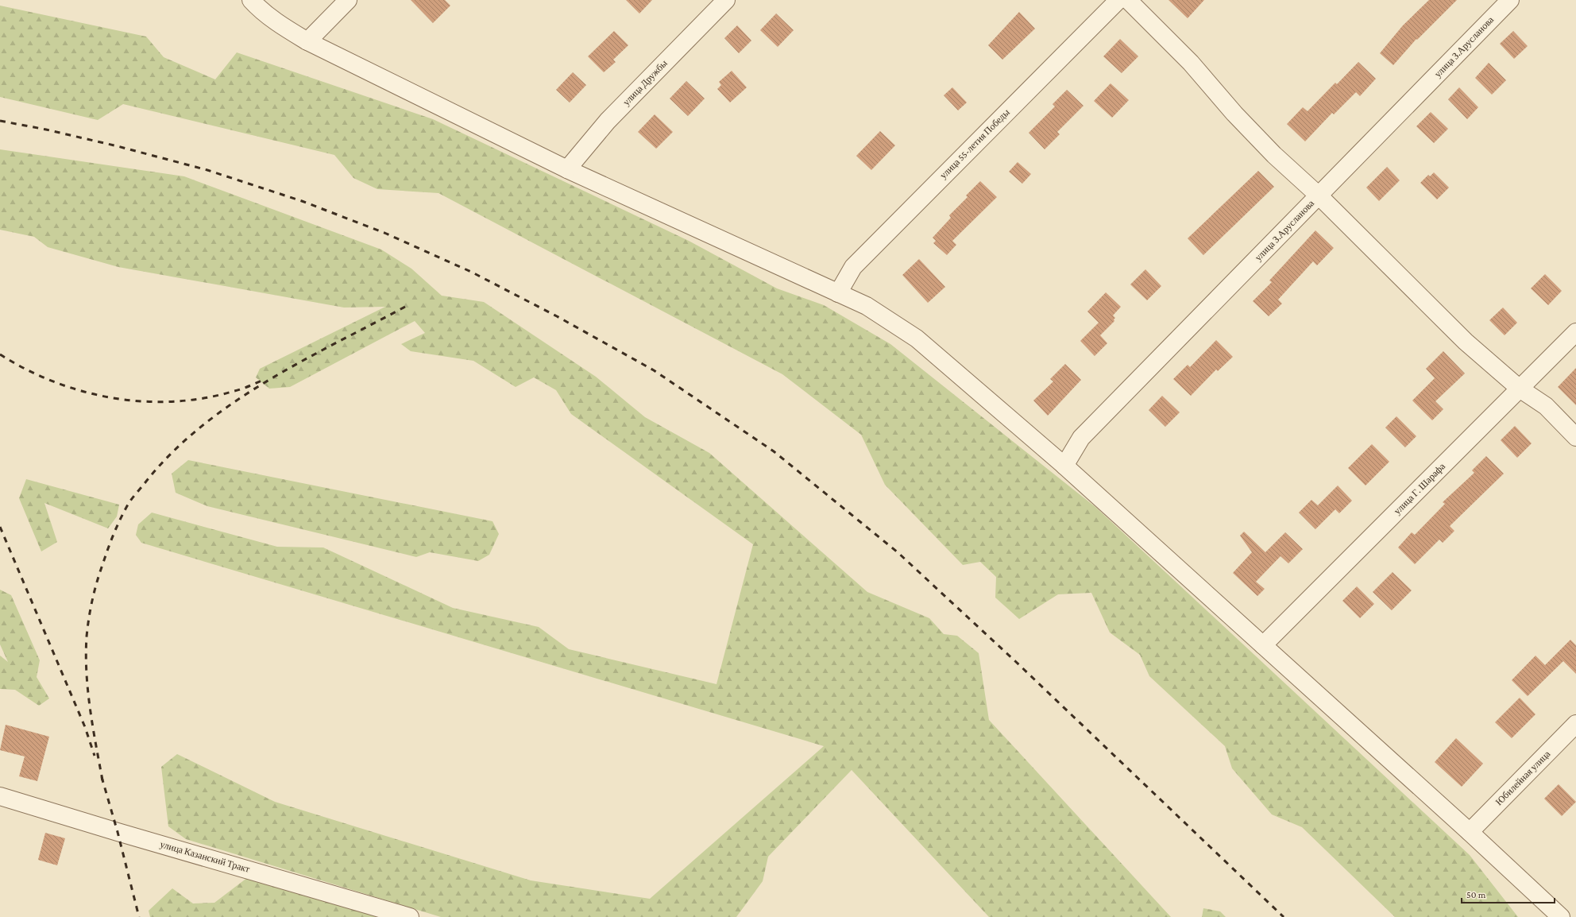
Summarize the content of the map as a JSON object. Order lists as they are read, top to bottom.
{
  "streets": {
    "street": [
      "улица З.Арусланова",
      "улица Дружбы",
      "улица 55-летия Победы",
      "улица Г. Шарафа",
      "Юбилейная улица",
      "улица Казанский Тракт"
    ]
  },
  "scale_bar": "50 m"
}
